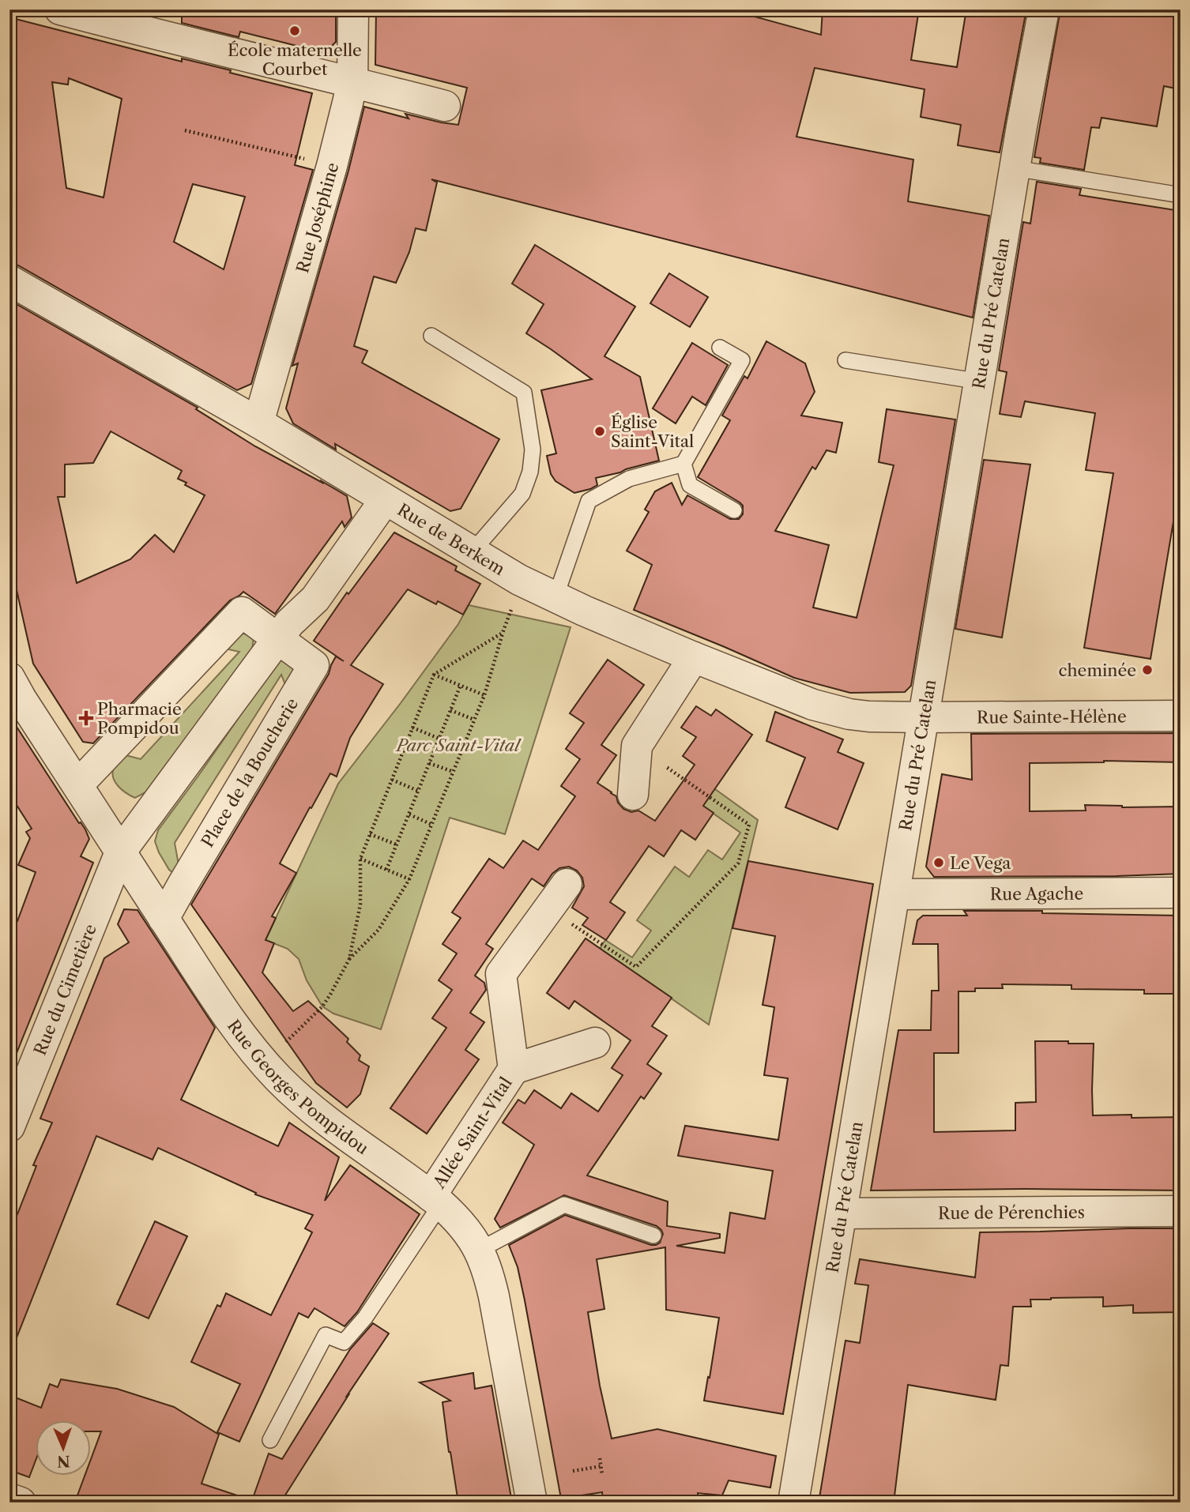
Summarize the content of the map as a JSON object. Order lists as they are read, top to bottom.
{
  "streets": {
    "street": [
      "Rue Joséphine",
      "Rue du Pré Catelan",
      "Rue de Berkem",
      "Rue Sainte-Hélène",
      "Place de la Boucherie",
      "Rue Agache",
      "Rue du Cimetière",
      "Rue Georges Pompidou",
      "Allée Saint-Vital",
      "Rue de Pérenchies"
    ]
  },
  "crossings": [
    ["Rue Joséphine", "Rue de Berkem"],
    ["Rue du Pré Catelan", "Rue de Berkem"],
    ["Rue du Pré Catelan", "Rue Sainte-Hélène"],
    ["Rue du Pré Catelan", "Rue Agache"],
    ["Rue du Pré Catelan", "Rue de Pérenchies"],
    ["Rue de Berkem", "Rue Sainte-Hélène"],
    ["Place de la Boucherie", "Rue Georges Pompidou"],
    ["Rue du Cimetière", "Rue Georges Pompidou"],
    ["Rue Georges Pompidou", "Allée Saint-Vital"]
  ],
  "parks": ["Parc Saint-Vital"],
  "places": {
    "other": [
      "École maternelle Courbet",
      "Église Saint-Vital",
      "cheminée",
      "Le Vega"
    ],
    "health": ["Pharmacie Pompidou"]
  },
  "north": "bottom"
}
